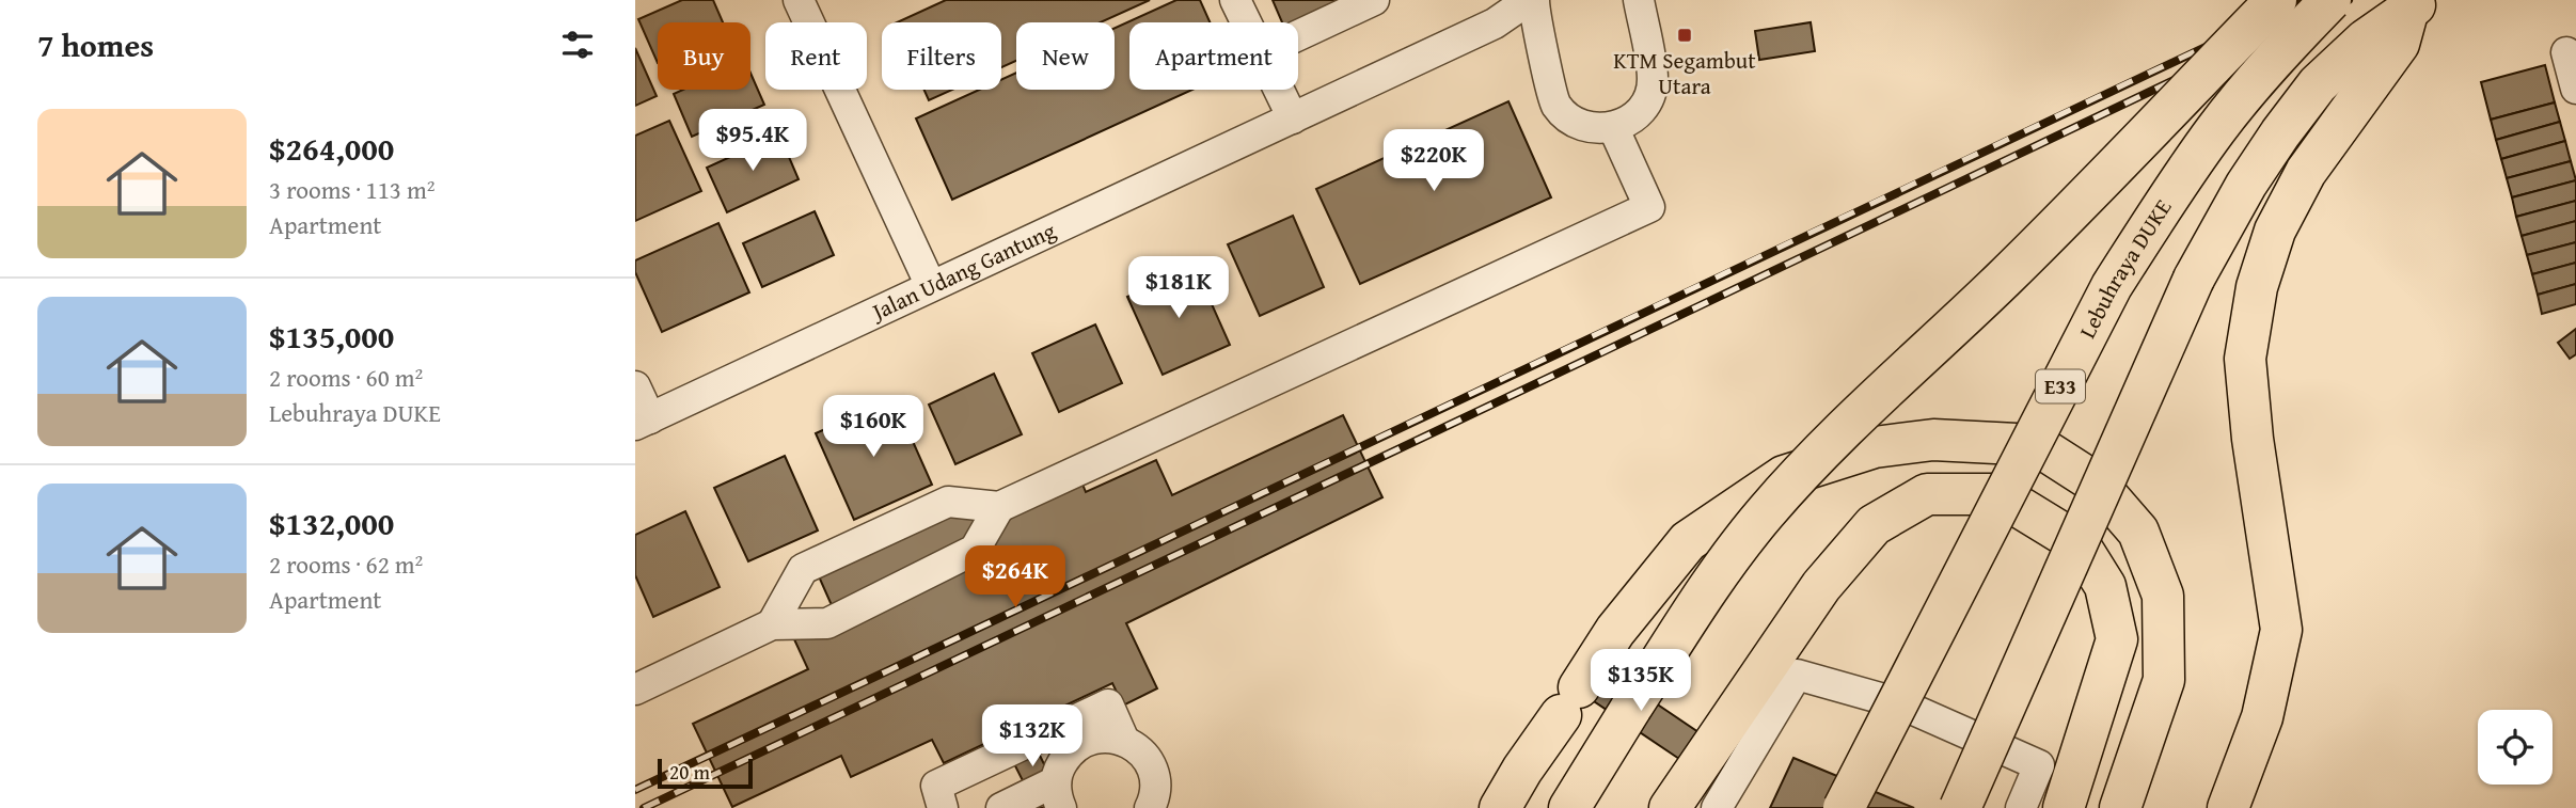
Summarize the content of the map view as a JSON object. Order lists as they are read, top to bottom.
{
  "streets": {
    "highway": ["Lebuhraya DUKE", "E33"],
    "street": ["Jalan Udang Gantung"]
  },
  "places": {
    "transit": ["KTM Segambut Utara"]
  },
  "scale_bar": "20 m",
  "page": {
    "heading": "7 homes",
    "chip": [
      "Buy",
      "Rent",
      "Filters",
      "New",
      "Apartment"
    ],
    "list": [
      {
        "name": "$264,000",
        "note": "3 rooms · 113 m² · Apartment"
      },
      {
        "name": "$135,000",
        "note": "2 rooms · 60 m² · Lebuhraya DUKE"
      },
      {
        "name": "$132,000",
        "note": "2 rooms · 62 m² · Apartment"
      }
    ],
    "price": [
      "$95.4K",
      "$220K",
      "$181K",
      "$160K",
      "$264K",
      "$135K",
      "$132K"
    ],
    "scale": "20 m"
  }
}
